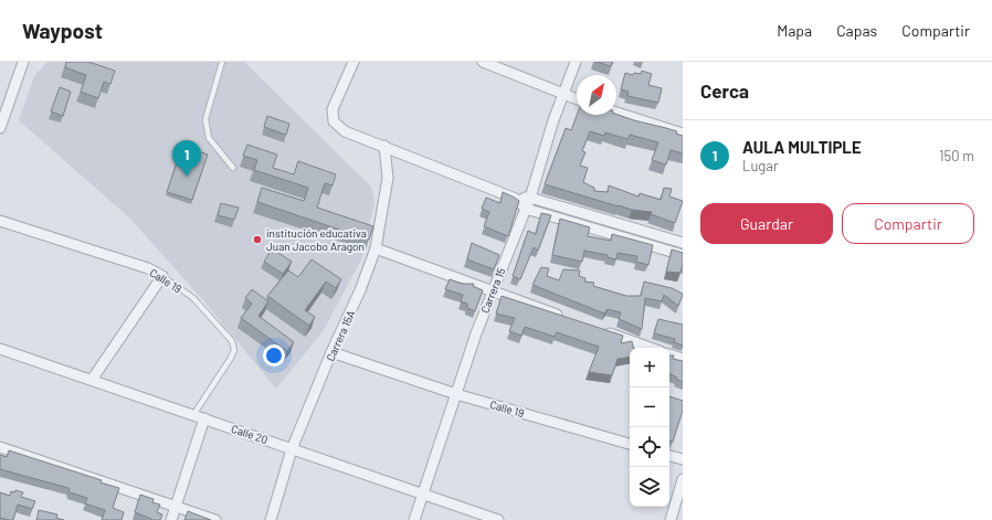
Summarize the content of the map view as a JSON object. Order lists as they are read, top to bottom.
{
  "streets": {
    "street": [
      "Calle 19",
      "Carrera 15",
      "Carrera 15A",
      "Calle 20"
    ]
  },
  "crossings": [
    ["Calle 19", "Carrera 15"],
    ["Calle 19", "Carrera 15A"],
    ["Calle 19", "Calle 20"],
    ["Carrera 15", "Calle 20"],
    ["Carrera 15A", "Calle 20"]
  ],
  "places": ["institución educativa Juan Jacobo Aragon"],
  "north": "top right",
  "page": {
    "header": "Waypost",
    "nav": ["Mapa", "Capas", "Compartir"],
    "heading": "Cerca",
    "list": [
      {
        "mark": "1",
        "name": "AULA MULTIPLE",
        "note": "Lugar",
        "value": "150 m"
      }
    ],
    "pins": "1",
    "buttons": ["Guardar", "Compartir"],
    "map_buttons": ["+", "−"]
  }
}
